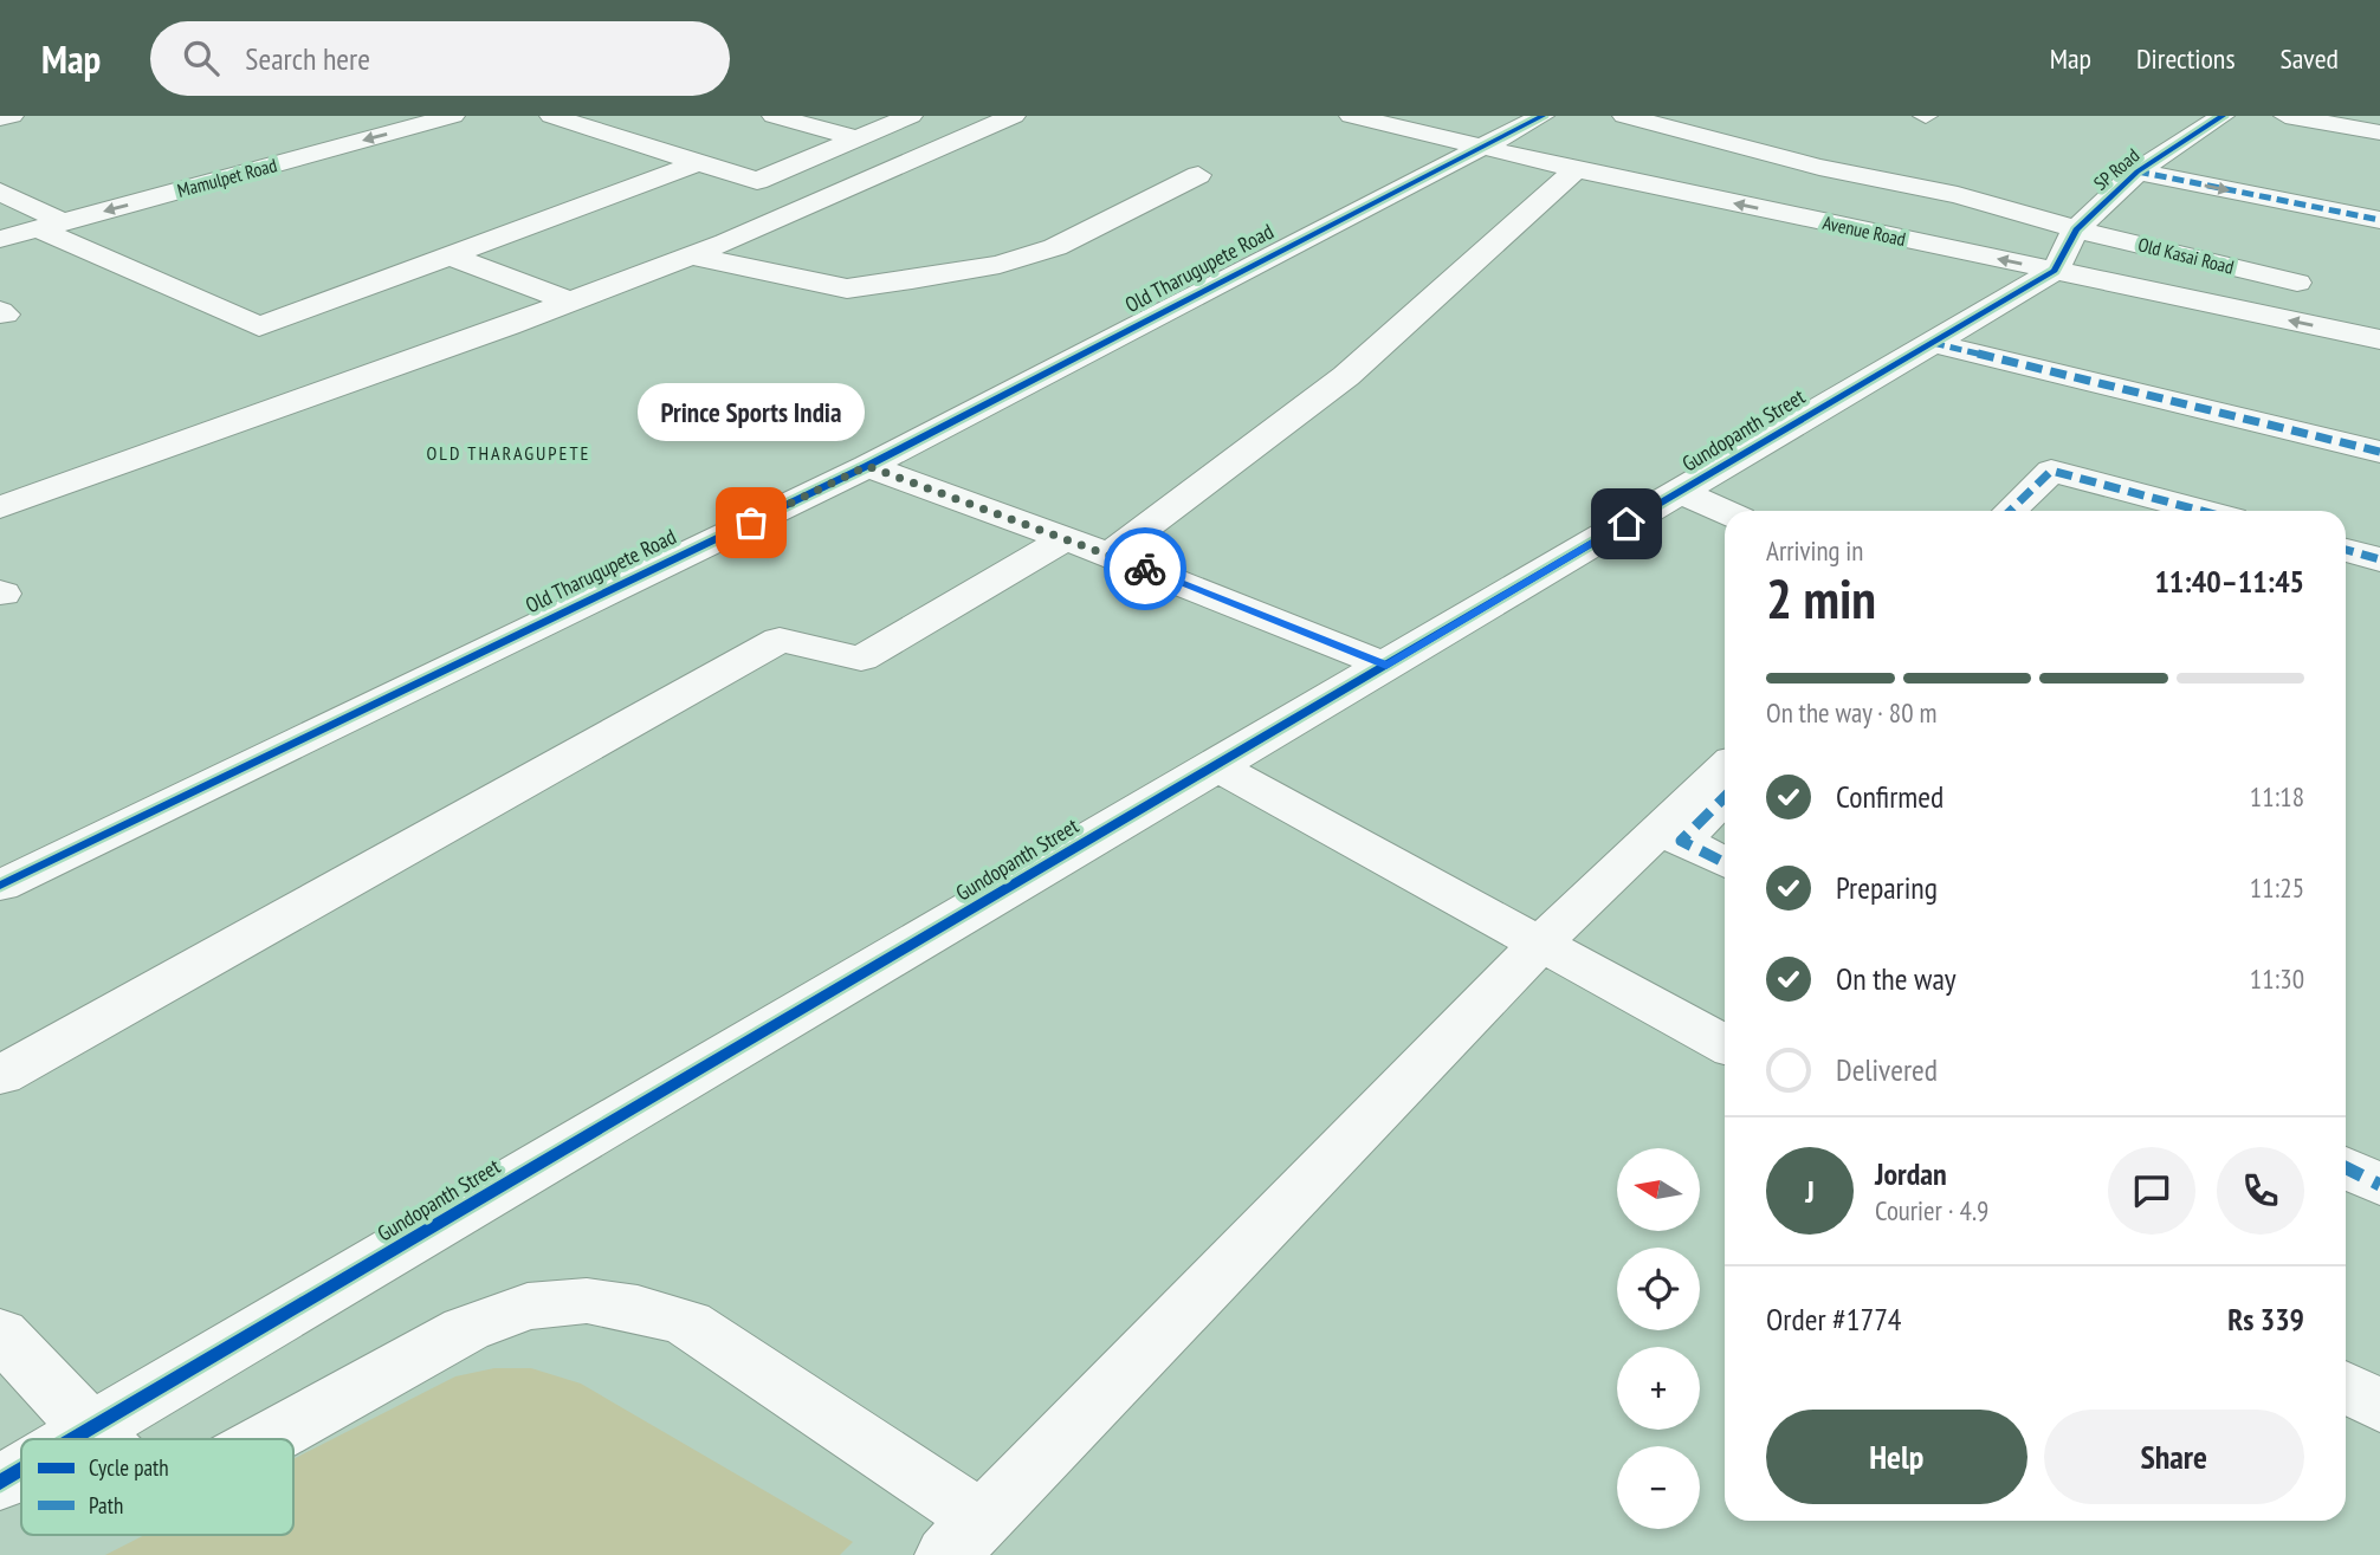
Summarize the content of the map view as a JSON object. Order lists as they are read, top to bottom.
{
  "streets": {
    "street": [
      "SP Road",
      "Mamulpet Road",
      "Avenue Road",
      "Old Kasai Road",
      "Old Tharugupete Road",
      "Gundopanth Street"
    ]
  },
  "crossings": [
    ["SP Road", "Avenue Road"],
    ["SP Road", "Old Kasai Road"],
    ["SP Road", "Gundopanth Street"],
    ["Avenue Road", "Old Tharugupete Road"],
    ["Avenue Road", "Gundopanth Street"]
  ],
  "districts": ["OLD THARAGUPETE"],
  "places": ["Prince Sports India"],
  "legend": ["Cycle path", "Path"],
  "north": "left",
  "page": {
    "header": "Map",
    "search": "Search here",
    "nav": ["Map", "Directions", "Saved"],
    "bubble": "Prince Sports India",
    "heading": ["2 min", "Arriving in", "11:40–11:45"],
    "panel": [
      "Jordan",
      "Courier · 4.9",
      "Order #1774",
      "Rs 339"
    ],
    "bar": "On the way · 80 m",
    "list": [
      ["Confirmed", "11:18"],
      ["Preparing", "11:25"],
      ["On the way", "11:30"],
      "Delivered"
    ],
    "round": "J",
    "map_buttons": ["+", "−"],
    "buttons": ["Help", "Share"]
  }
}
